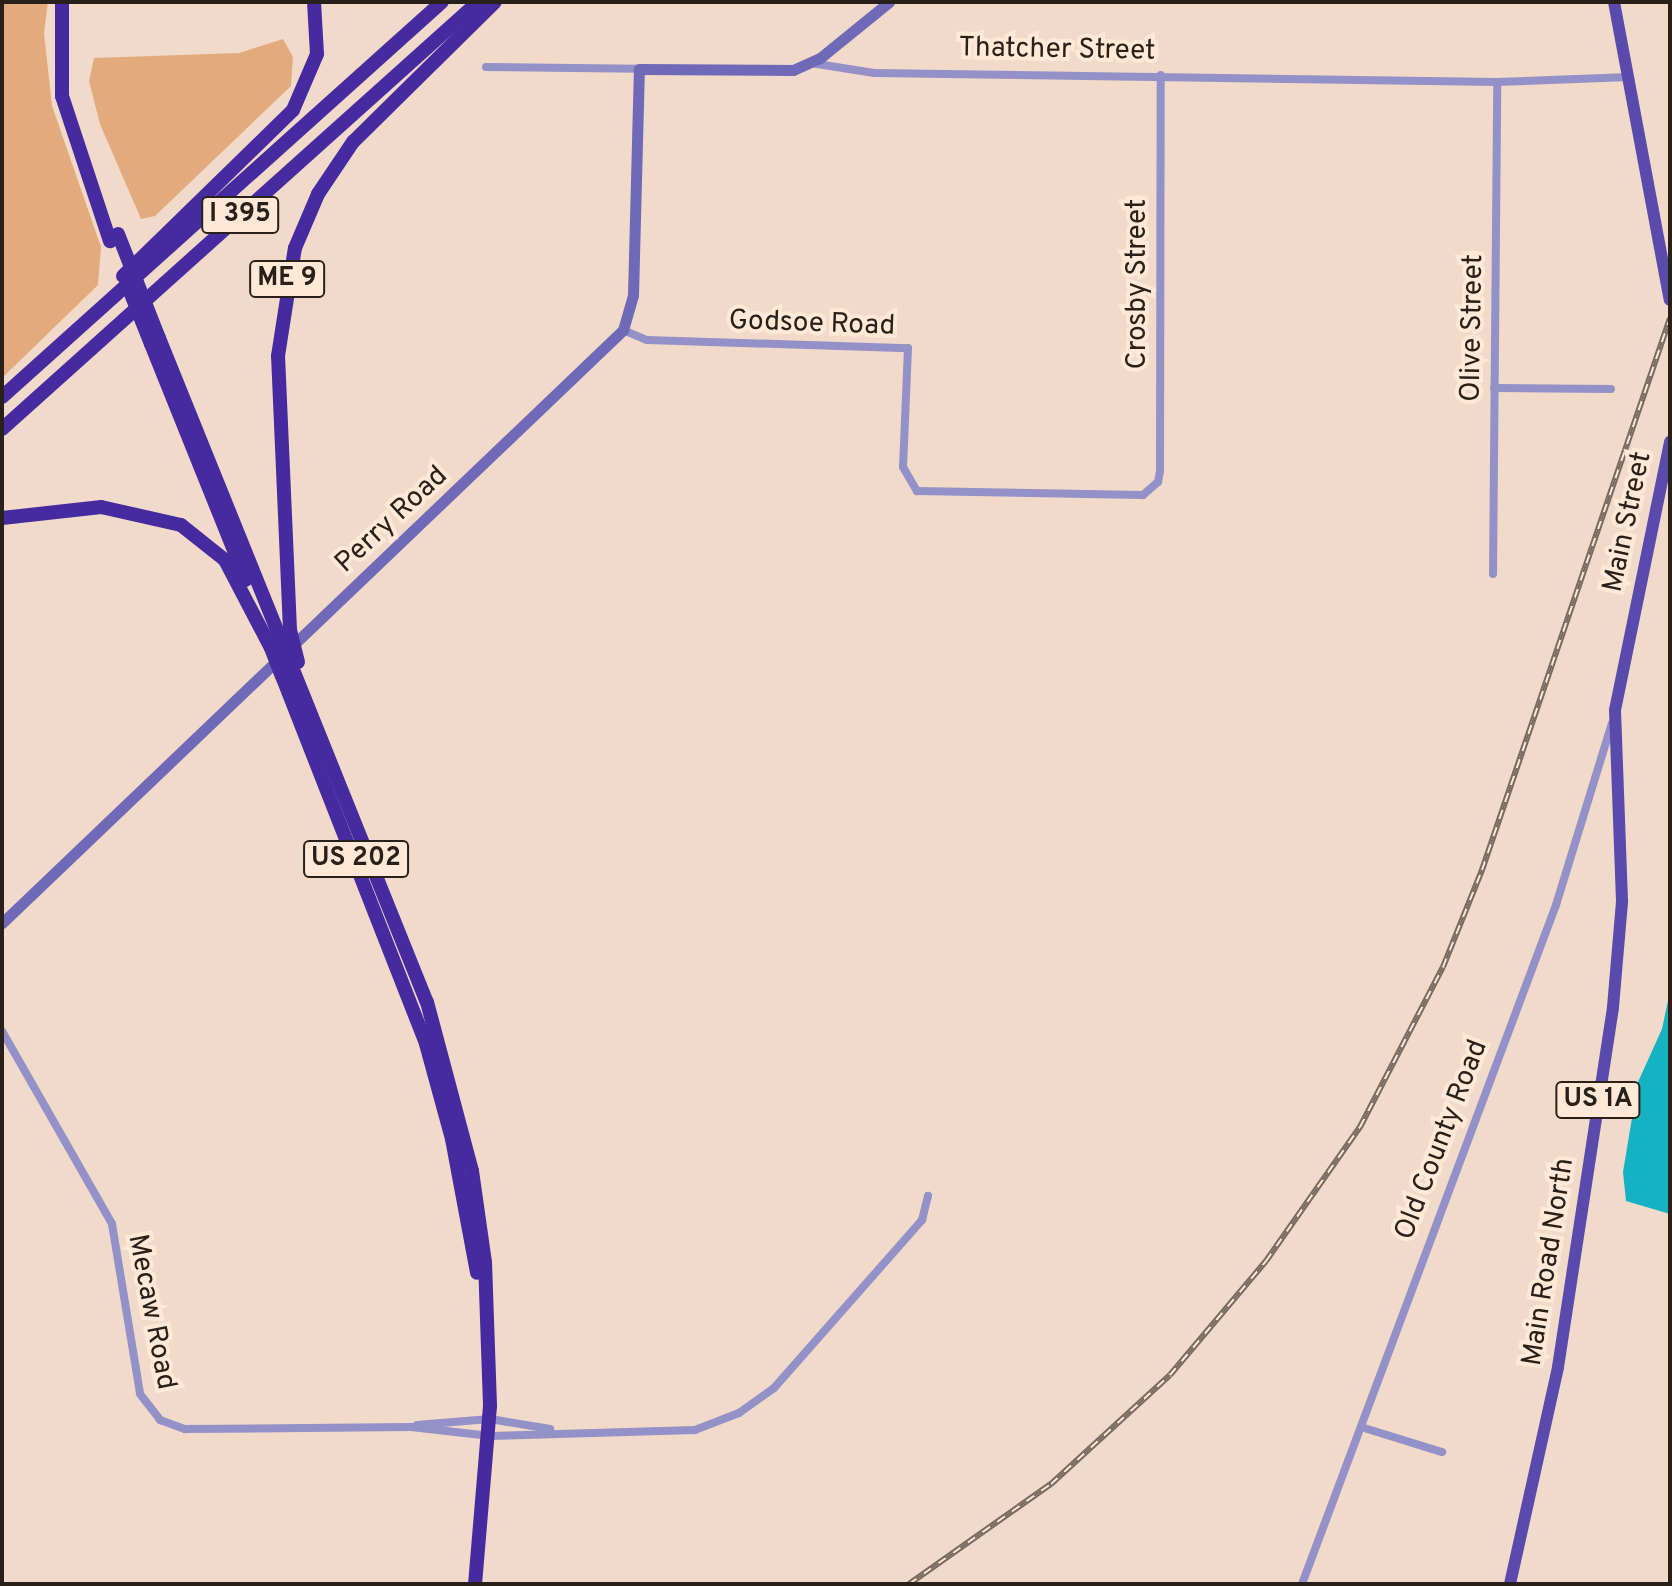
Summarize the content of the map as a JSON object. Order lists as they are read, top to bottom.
{
  "streets": {
    "highway": ["I 395", "ME 9", "US 202"],
    "main road": ["Main Street", "US 1A", "Main Road North"],
    "street": [
      "Thatcher Street",
      "Crosby Street",
      "Godsoe Road",
      "Olive Street",
      "Perry Road",
      "Old County Road",
      "Mecaw Road"
    ]
  },
  "crossings": [
    ["Thatcher Street", "Crosby Street"],
    ["Thatcher Street", "Olive Street"],
    ["ME 9", "US 202"],
    ["Crosby Street", "Godsoe Road"],
    ["Godsoe Road", "Perry Road"],
    ["Main Street", "Main Road North"],
    ["US 202", "Mecaw Road"],
    ["Old County Road", "Main Road North"]
  ]
}
